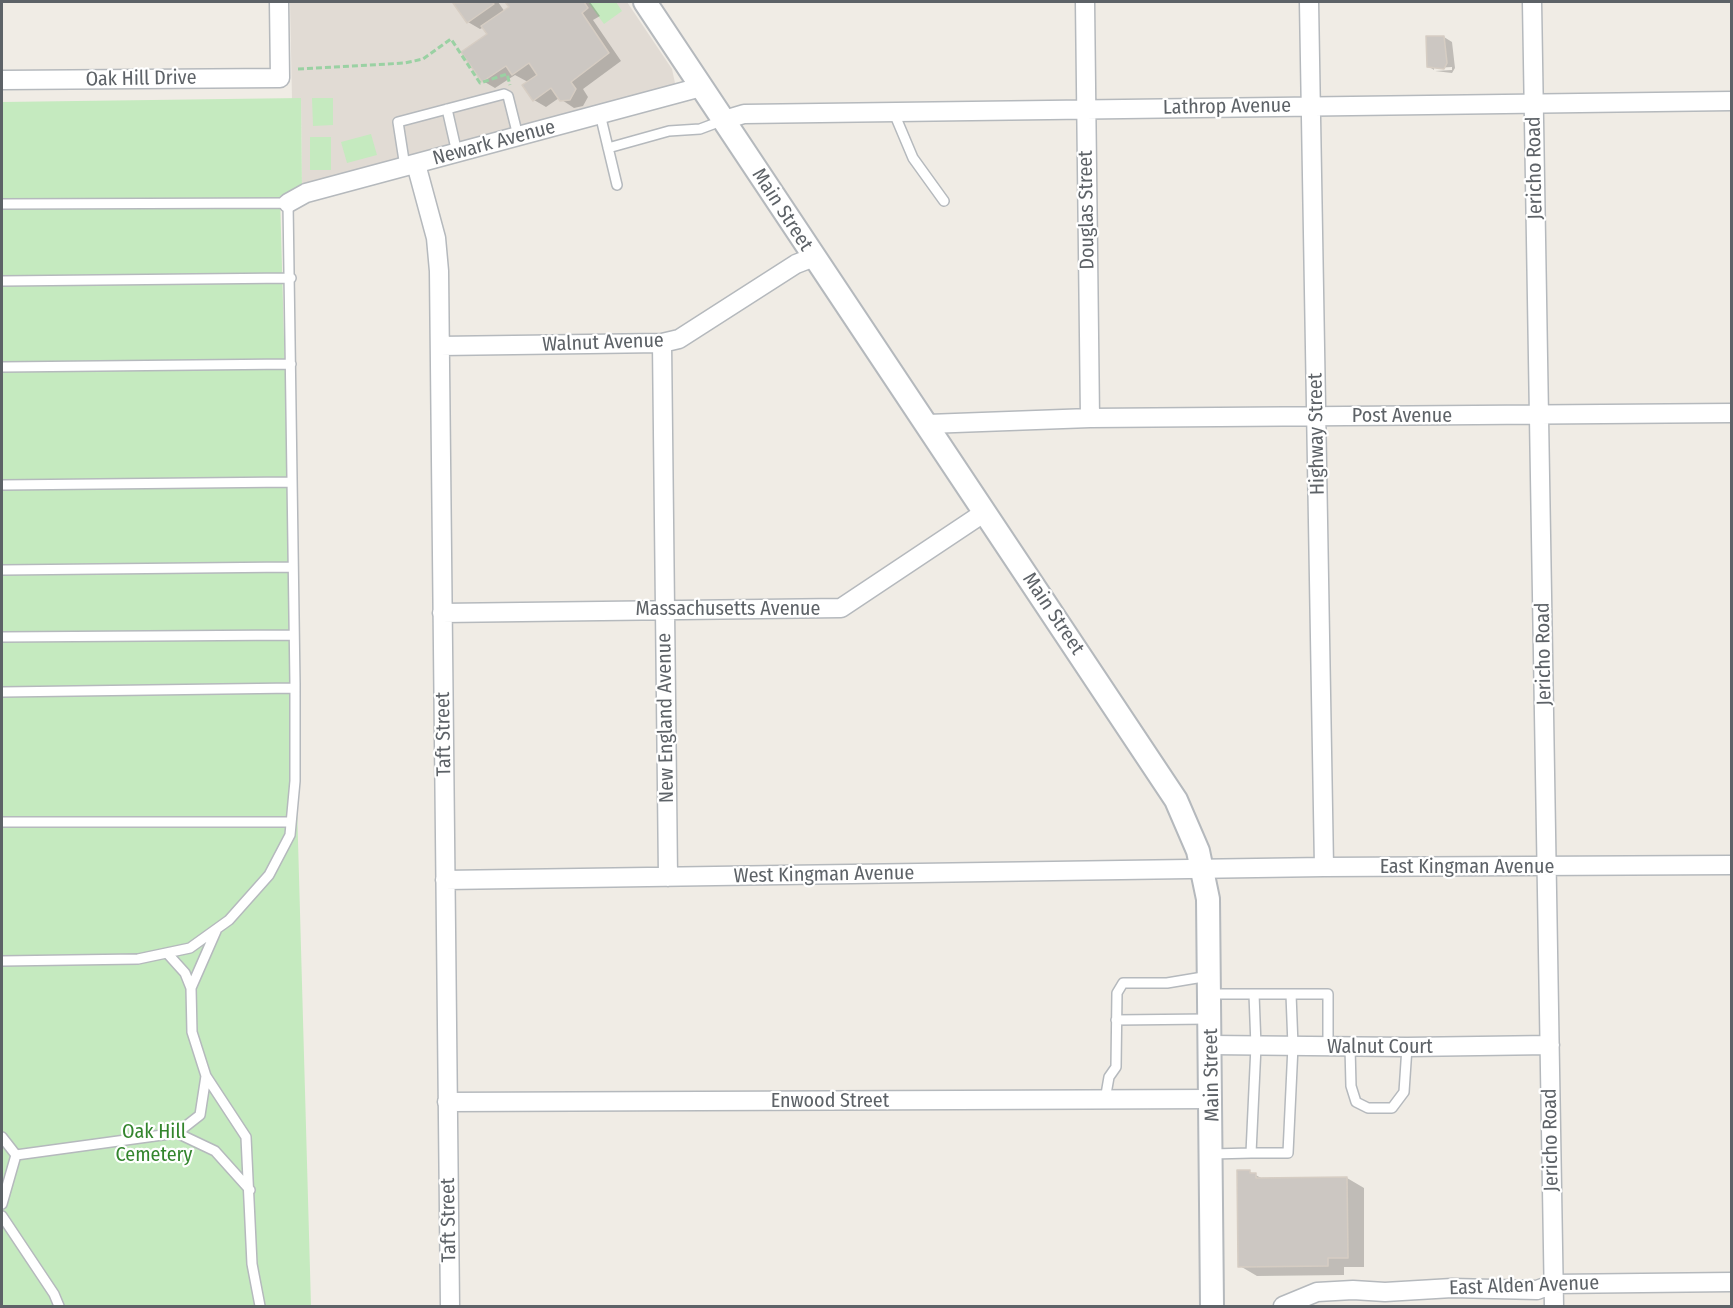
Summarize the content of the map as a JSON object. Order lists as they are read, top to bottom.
{
  "streets": {
    "street": [
      "Oak Hill Drive",
      "Lathrop Avenue",
      "Newark Avenue",
      "Jericho Road",
      "Main Street",
      "Douglas Street",
      "Walnut Avenue",
      "Post Avenue",
      "Highway Street",
      "Massachusetts Avenue",
      "New England Avenue",
      "Taft Street",
      "East Kingman Avenue",
      "West Kingman Avenue",
      "Walnut Court",
      "Enwood Street",
      "East Alden Avenue"
    ]
  },
  "crossings": [
    ["Lathrop Avenue", "Jericho Road"],
    ["Lathrop Avenue", "Main Street"],
    ["Lathrop Avenue", "Douglas Street"],
    ["Lathrop Avenue", "Highway Street"],
    ["Newark Avenue", "Main Street"],
    ["Newark Avenue", "Taft Street"],
    ["Jericho Road", "Post Avenue"],
    ["Jericho Road", "East Kingman Avenue"],
    ["Jericho Road", "Walnut Court"],
    ["Jericho Road", "East Alden Avenue"],
    ["Main Street", "Walnut Avenue"],
    ["Main Street", "Post Avenue"],
    ["Main Street", "Massachusetts Avenue"],
    ["Main Street", "East Kingman Avenue"],
    ["Main Street", "West Kingman Avenue"],
    ["Main Street", "Walnut Court"],
    ["Main Street", "Enwood Street"],
    ["Douglas Street", "Post Avenue"],
    ["Walnut Avenue", "New England Avenue"],
    ["Walnut Avenue", "Taft Street"],
    ["Post Avenue", "Highway Street"],
    ["Highway Street", "East Kingman Avenue"],
    ["Massachusetts Avenue", "New England Avenue"],
    ["Massachusetts Avenue", "Taft Street"],
    ["New England Avenue", "West Kingman Avenue"],
    ["Taft Street", "West Kingman Avenue"],
    ["Taft Street", "Enwood Street"],
    ["East Kingman Avenue", "West Kingman Avenue"]
  ],
  "parks": ["Oak Hill Cemetery"]
}
